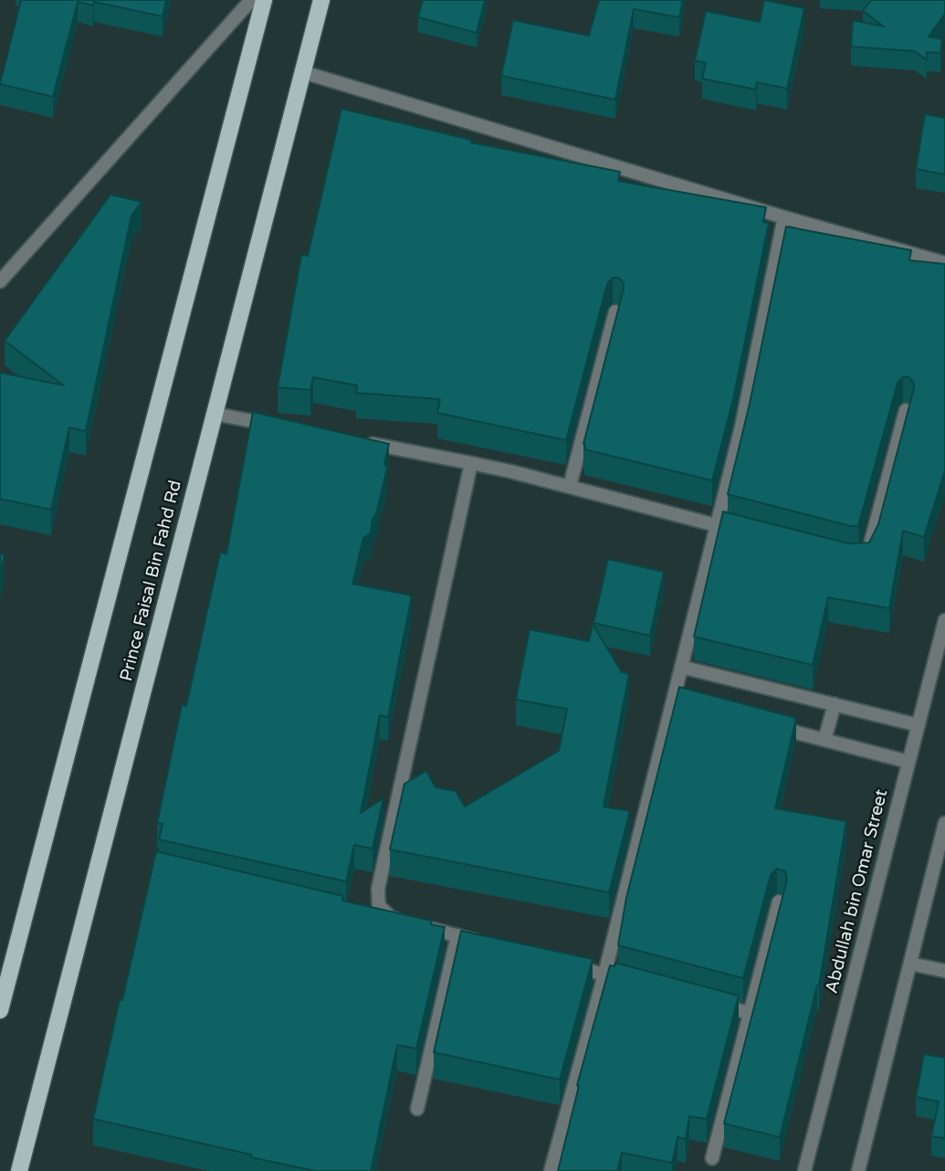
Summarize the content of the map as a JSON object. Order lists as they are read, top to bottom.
{
  "streets": {
    "main road": ["Prince Faisal Bin Fahd Rd"],
    "street": ["Abdullah bin Omar Street"]
  }
}
